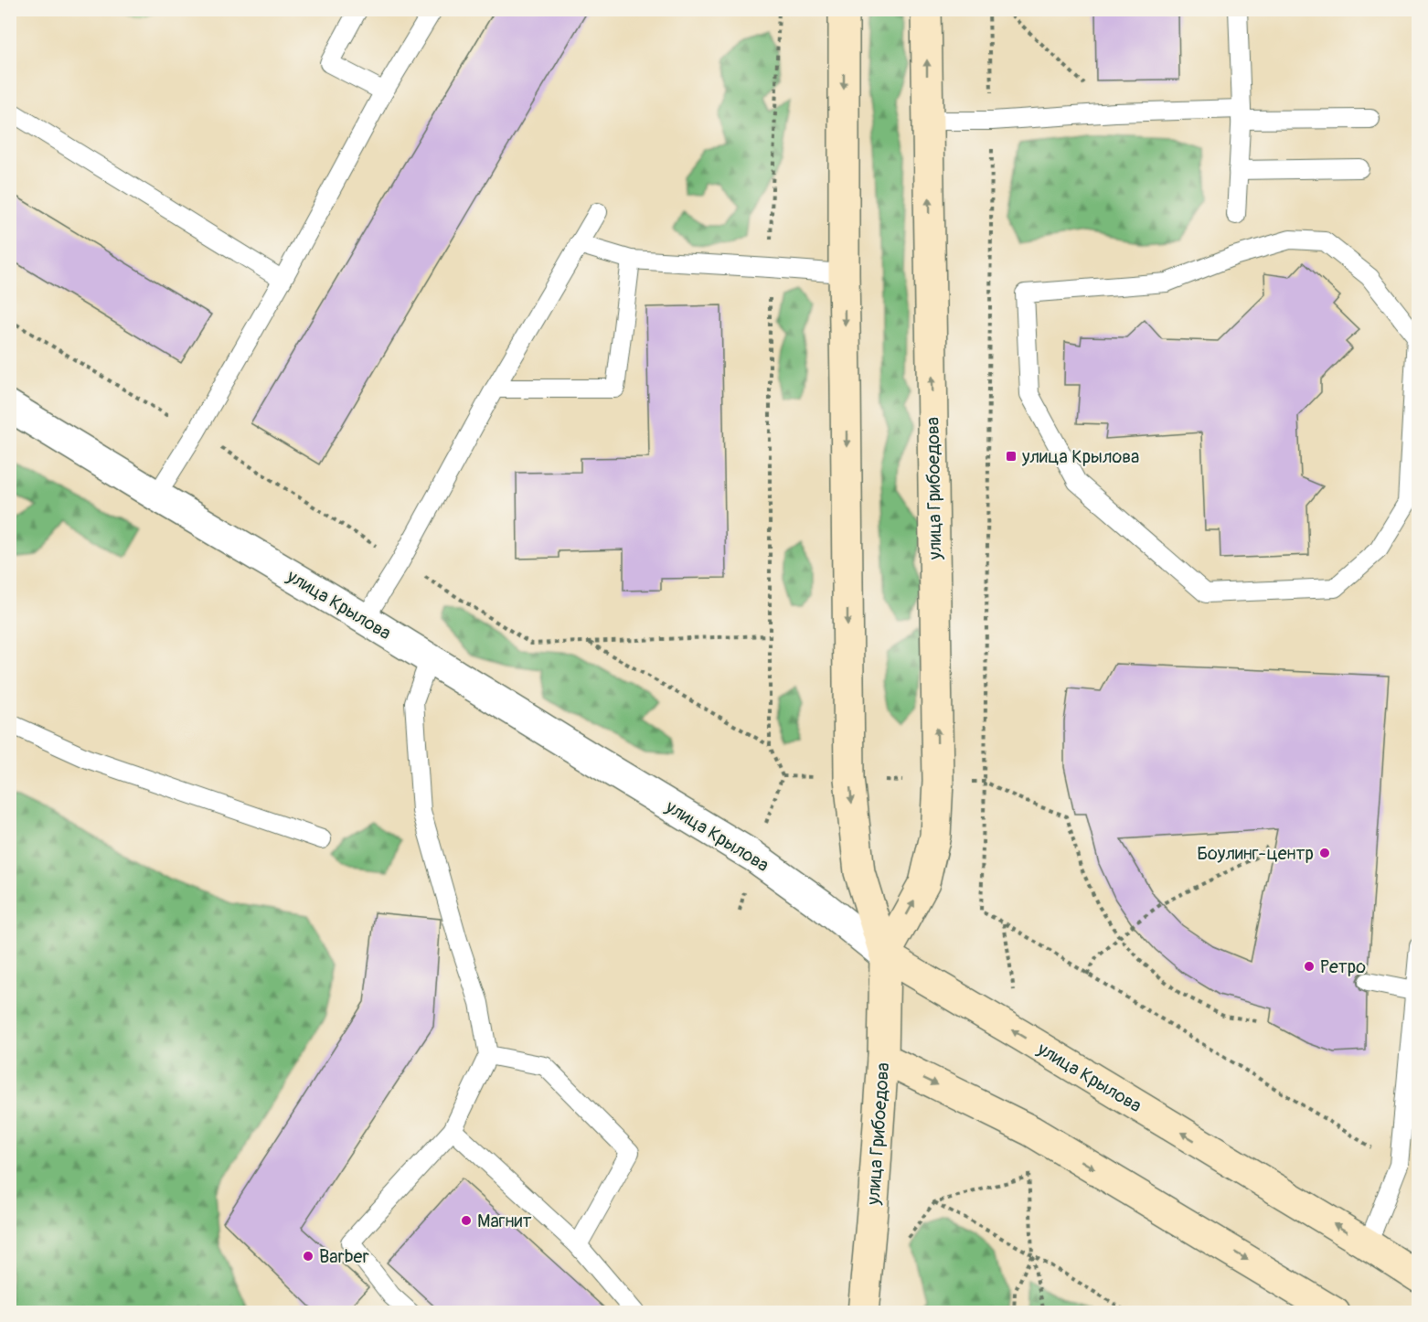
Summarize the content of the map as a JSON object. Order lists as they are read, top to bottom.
{
  "streets": {
    "main road": ["улица Грибоедова", "улица Крылова"]
  },
  "crossings": [
    ["улица Грибоедова", "улица Крылова"]
  ],
  "places": {
    "transit": ["улица Крылова"],
    "other": [
      "Боулинг-центр",
      "Ретро",
      "Магнит",
      "Barber"
    ]
  }
}
